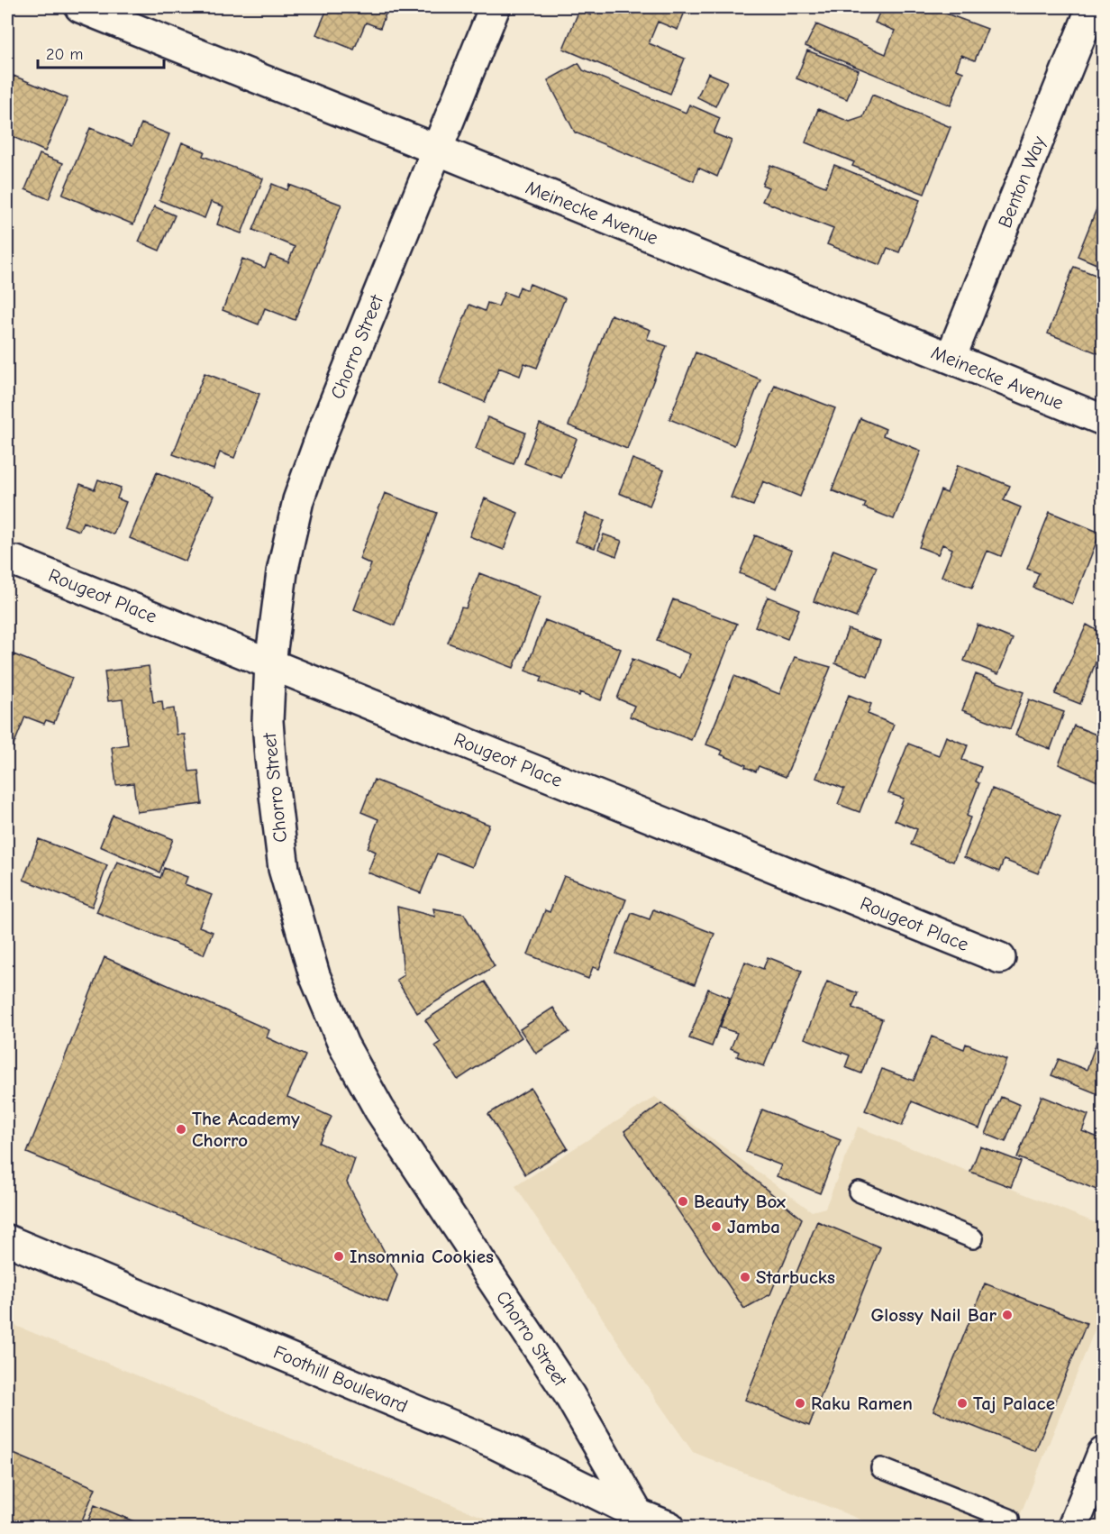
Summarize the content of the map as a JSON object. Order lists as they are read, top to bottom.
{
  "streets": {
    "street": [
      "Benton Way",
      "Meinecke Avenue",
      "Chorro Street",
      "Rougeot Place",
      "Foothill Boulevard"
    ]
  },
  "crossings": [
    ["Benton Way", "Meinecke Avenue"],
    ["Meinecke Avenue", "Chorro Street"],
    ["Chorro Street", "Rougeot Place"],
    ["Chorro Street", "Foothill Boulevard"]
  ],
  "places": [
    "The Academy Chorro",
    "Beauty Box",
    "Jamba",
    "Insomnia Cookies",
    "Starbucks",
    "Glossy Nail Bar",
    "Raku Ramen",
    "Taj Palace"
  ],
  "scale_bar": "20 m"
}
